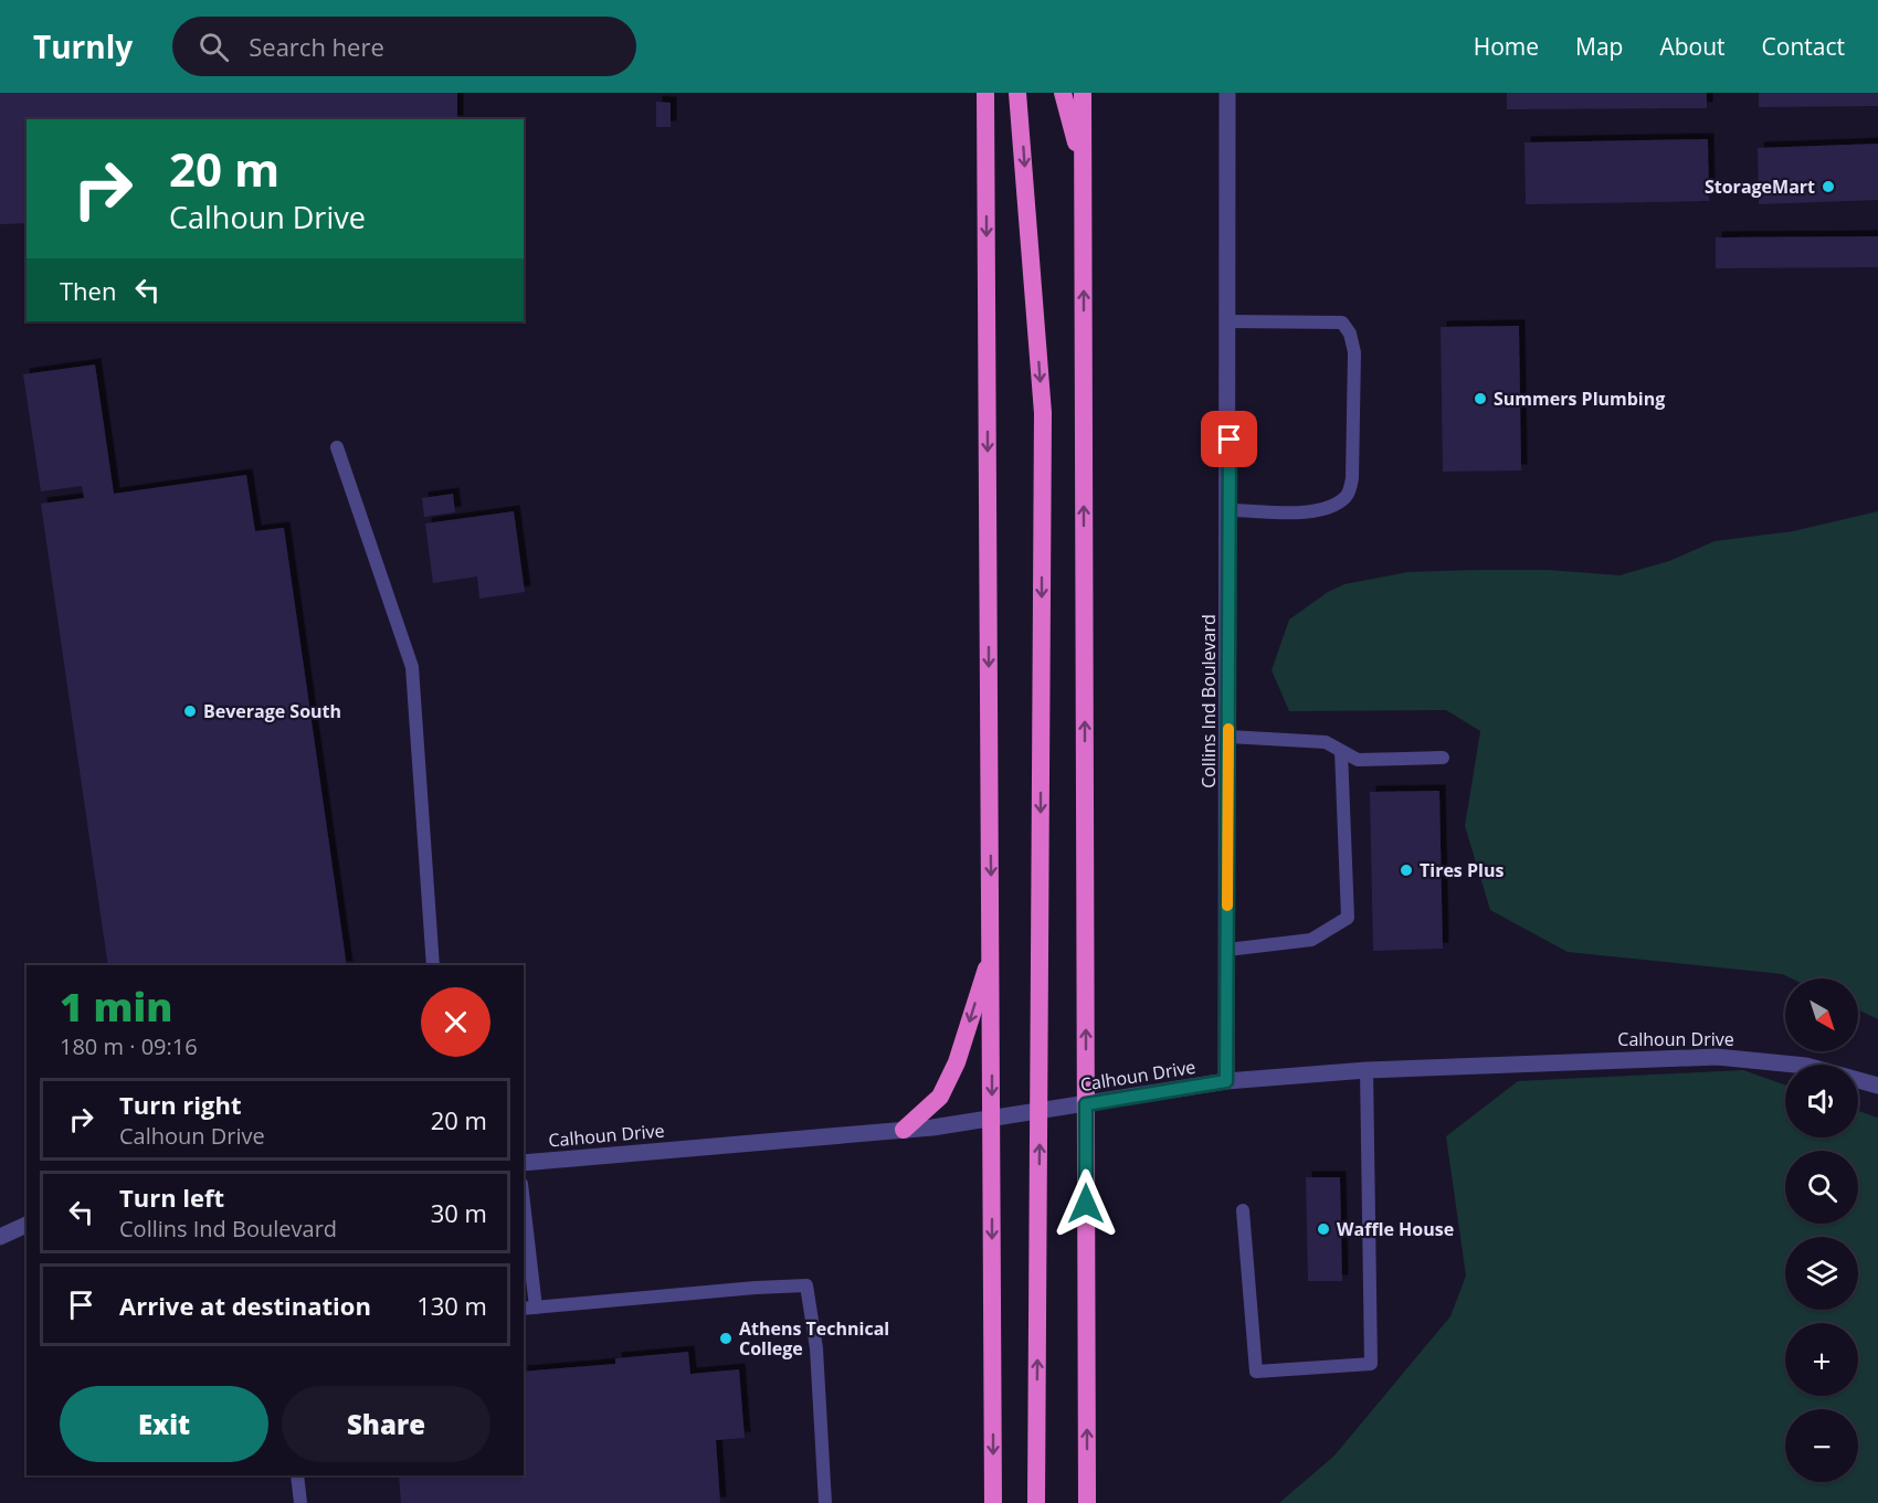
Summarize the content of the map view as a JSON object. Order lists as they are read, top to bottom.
{
  "streets": {
    "street": ["Collins Ind Boulevard", "Calhoun Drive"]
  },
  "crossings": [
    ["Collins Ind Boulevard", "Calhoun Drive"]
  ],
  "places": [
    "StorageMart",
    "Summers Plumbing",
    "Beverage South",
    "Tires Plus",
    "Waffle House",
    "Athens Technical College"
  ],
  "north": "bottom right",
  "page": {
    "header": "Turnly",
    "search": "Search here",
    "nav": [
      "Home",
      "Map",
      "About",
      "Contact"
    ],
    "turn": ["20 m", "Calhoun Drive"],
    "then": "Then",
    "heading": ["1 min", "180 m · 09:16"],
    "map_buttons": ["+", "−"],
    "list": [
      {
        "name": "Turn right",
        "note": "Calhoun Drive",
        "value": "20 m"
      },
      {
        "name": "Turn left",
        "note": "Collins Ind Boulevard",
        "value": "30 m"
      },
      {
        "name": "Arrive at destination",
        "value": "130 m"
      }
    ],
    "buttons": ["Exit", "Share"]
  }
}
